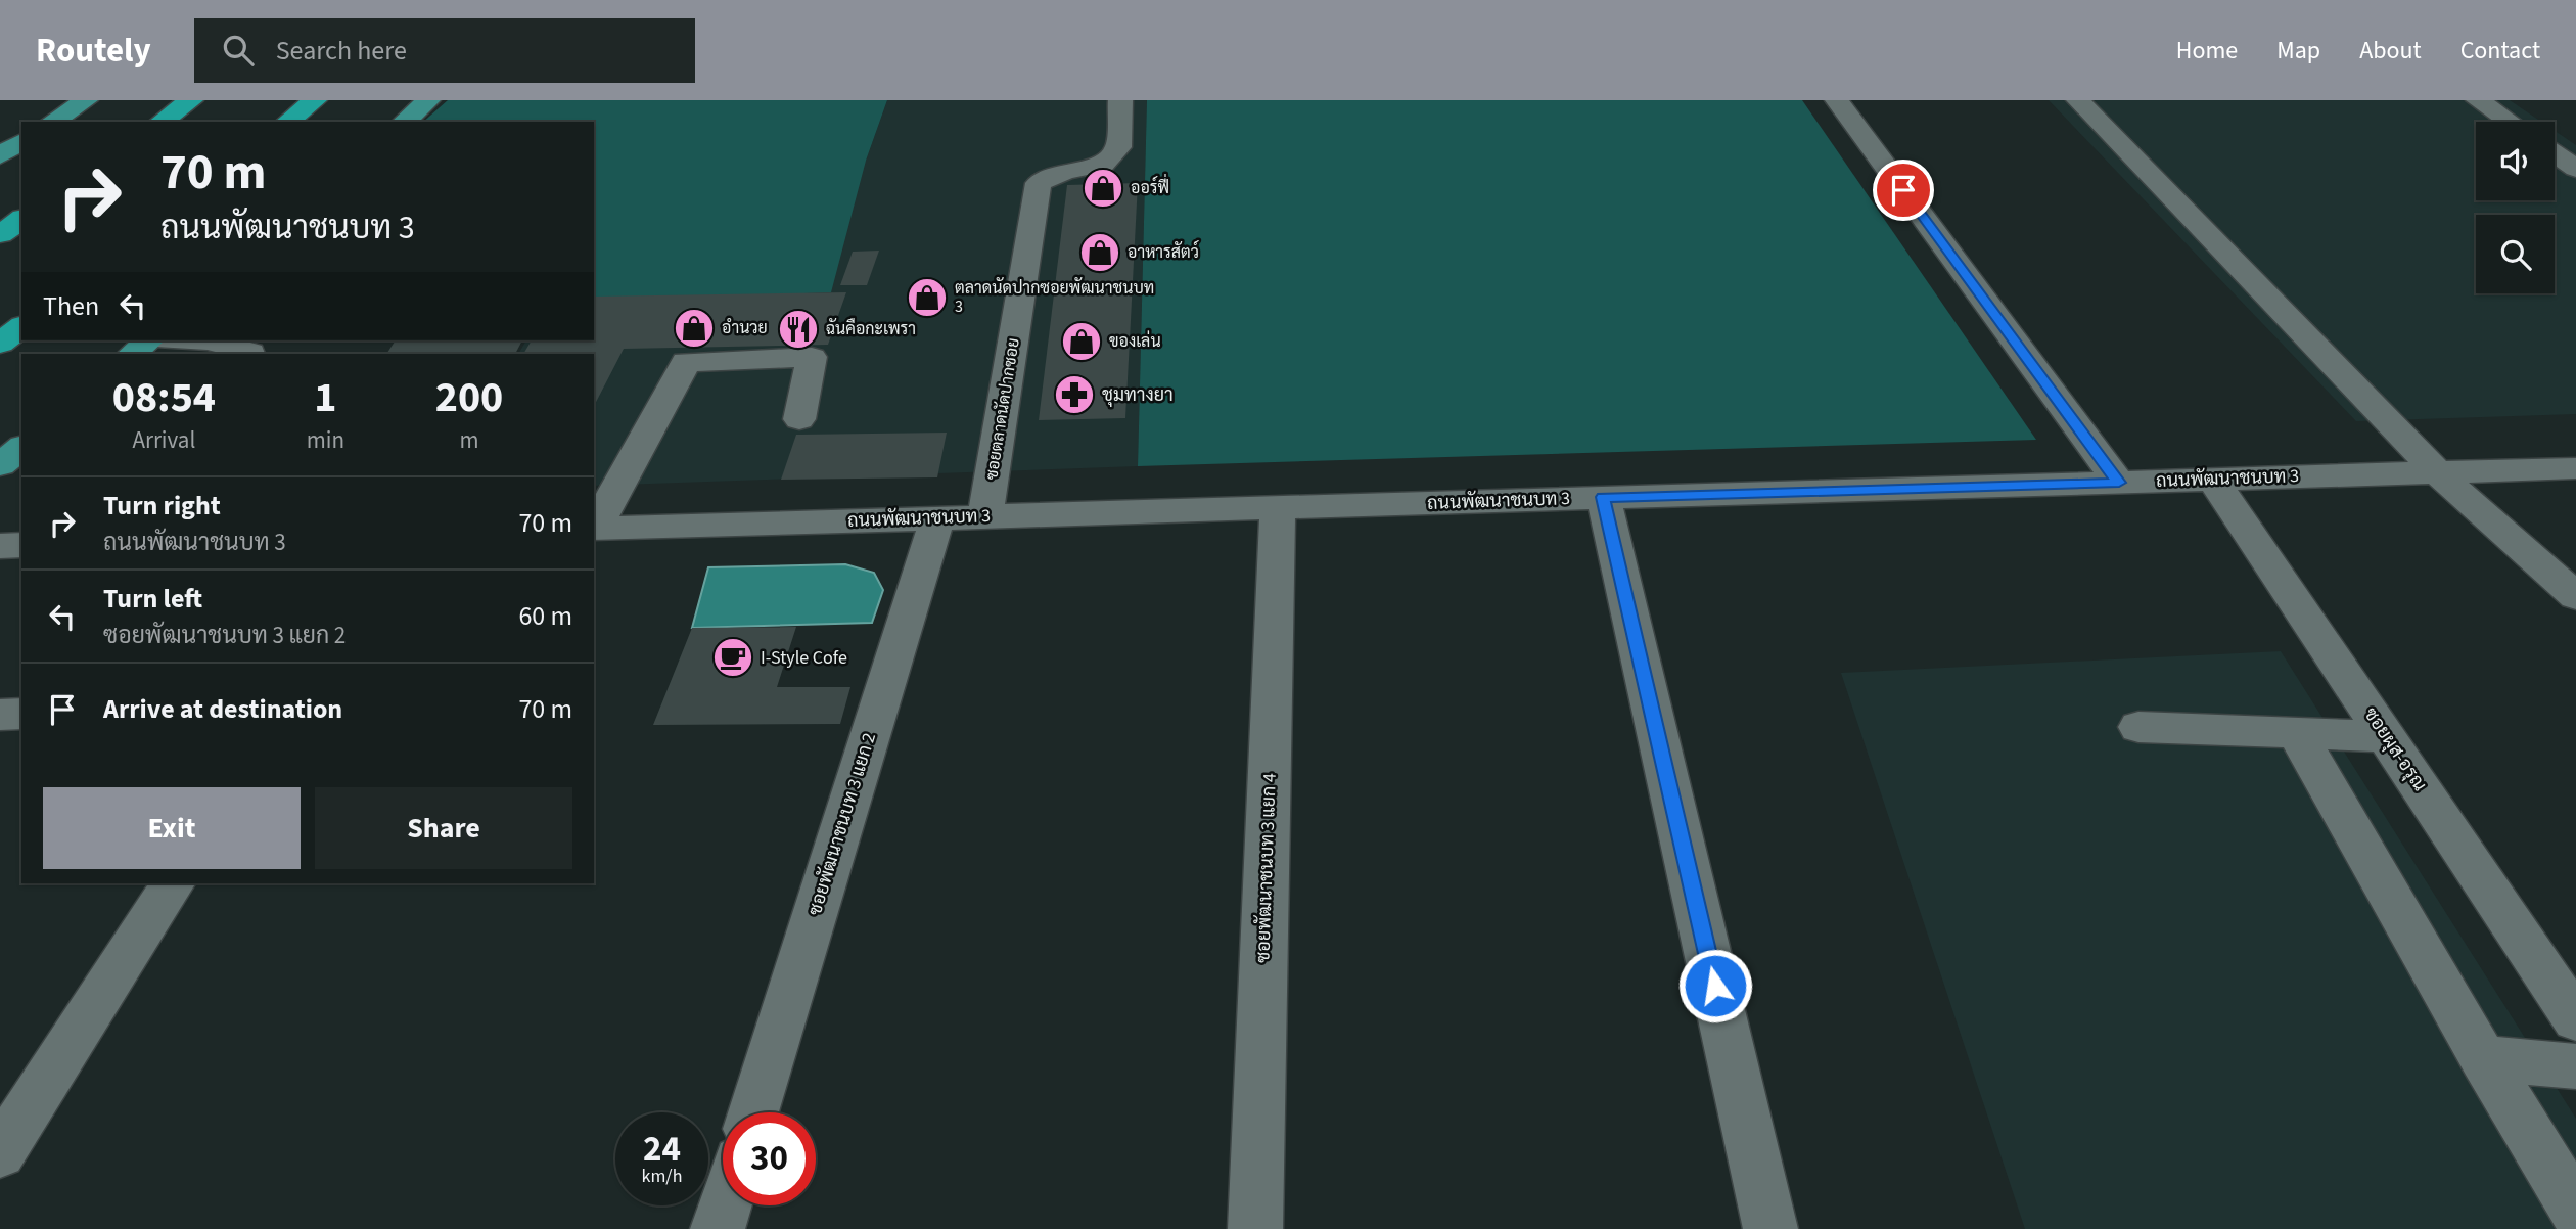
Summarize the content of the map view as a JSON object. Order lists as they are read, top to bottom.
{
  "streets": {
    "street": [
      "ซอยตลาดนัดปากซอย",
      "ถนนพัฒนาชนบท 3",
      "ซอยผุส-อรุณ",
      "ซอยพัฒนาชนบท 3 แยก 2",
      "ซอยพัฒนาชนบท 3 แยก 4"
    ]
  },
  "crossings": [
    ["ซอยตลาดนัดปากซอย", "ถนนพัฒนาชนบท 3"],
    ["ถนนพัฒนาชนบท 3", "ซอยผุส-อรุณ"],
    ["ถนนพัฒนาชนบท 3", "ซอยพัฒนาชนบท 3 แยก 2"],
    ["ถนนพัฒนาชนบท 3", "ซอยพัฒนาชนบท 3 แยก 4"]
  ],
  "places": {
    "shop": [
      "ออร์ฟี่",
      "อาหารสัตว์",
      "ตลาดนัดปากซอยพัฒนาชนบท 3",
      "อำนวย",
      "ของเล่น"
    ],
    "restaurant": ["ฉันคือกะเพรา"],
    "pharmacy": ["ชุมทางยา"],
    "cafe": ["I-Style Cofe"]
  },
  "page": {
    "header": "Routely",
    "search": "Search here",
    "nav": [
      "Home",
      "Map",
      "About",
      "Contact"
    ],
    "turn": ["70 m", "ถนนพัฒนาชนบท 3"],
    "then": "Then",
    "eta": [
      "08:54",
      "Arrival",
      "1",
      "min",
      "200",
      "m"
    ],
    "list": [
      {
        "name": "Turn right",
        "note": "ถนนพัฒนาชนบท 3",
        "value": "70 m"
      },
      {
        "name": "Turn left",
        "note": "ซอยพัฒนาชนบท 3 แยก 2",
        "value": "60 m"
      },
      {
        "name": "Arrive at destination",
        "value": "70 m"
      }
    ],
    "buttons": ["Exit", "Share"],
    "speed": "24 km/h",
    "limit": "30"
  }
}
